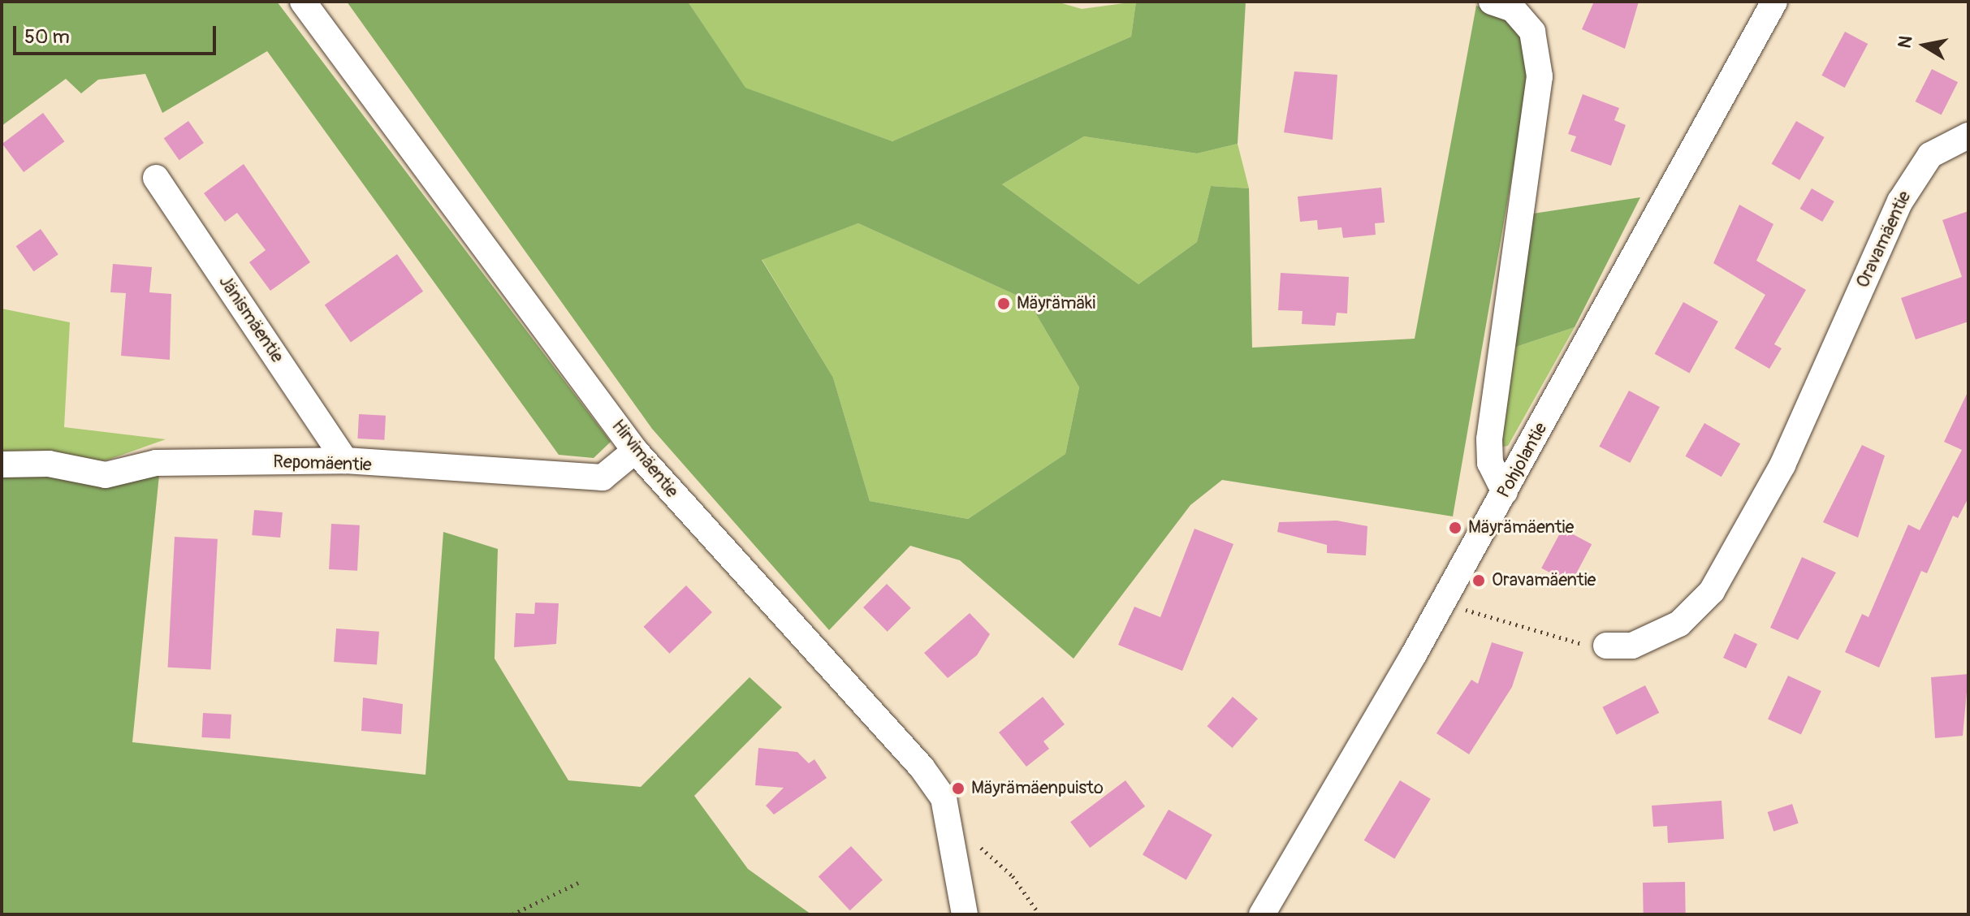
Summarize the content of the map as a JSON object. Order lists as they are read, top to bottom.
{
  "streets": {
    "street": [
      "Oravamäentie",
      "Jänismäentie",
      "Hirvimäentie",
      "Pohjolantie",
      "Repomäentie"
    ]
  },
  "crossings": [
    ["Jänismäentie", "Repomäentie"],
    ["Hirvimäentie", "Repomäentie"]
  ],
  "places": [
    "Mäyrämäki",
    "Mäyrämäentie",
    "Oravamäentie",
    "Mäyrämäenpuisto"
  ],
  "scale_bar": "50 m",
  "north": "left"
}
